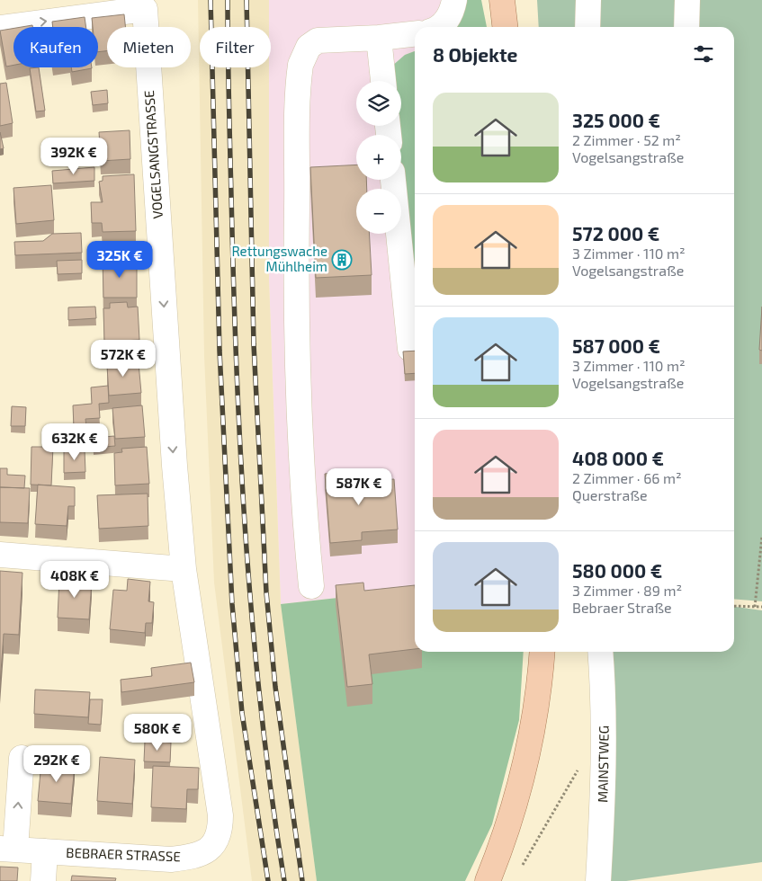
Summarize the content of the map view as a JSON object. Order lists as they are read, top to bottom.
{
  "streets": {
    "street": ["VOGELSANGSTRASSE", "MAINSTWEG", "BEBRAER STRASSE"]
  },
  "crossings": [
    ["VOGELSANGSTRASSE", "BEBRAER STRASSE"]
  ],
  "one_way": ["VOGELSANGSTRASSE"],
  "places": {
    "building": ["Rettungswache Mühlheim"]
  },
  "page": {
    "chip": ["Kaufen", "Mieten", "Filter"],
    "heading": "8 Objekte",
    "map_buttons": ["+", "−"],
    "list": [
      {
        "name": "325 000 €",
        "note": "2 Zimmer · 52 m² · Vogelsangstraße"
      },
      {
        "name": "572 000 €",
        "note": "3 Zimmer · 110 m² · Vogelsangstraße"
      },
      {
        "name": "587 000 €",
        "note": "3 Zimmer · 110 m² · Vogelsangstraße"
      },
      {
        "name": "408 000 €",
        "note": "2 Zimmer · 66 m² · Querstraße"
      },
      {
        "name": "580 000 €",
        "note": "3 Zimmer · 89 m² · Bebraer Straße"
      }
    ],
    "price": [
      "392K €",
      "325K €",
      "572K €",
      "632K €",
      "587K €",
      "408K €",
      "580K €",
      "292K €"
    ]
  }
}
